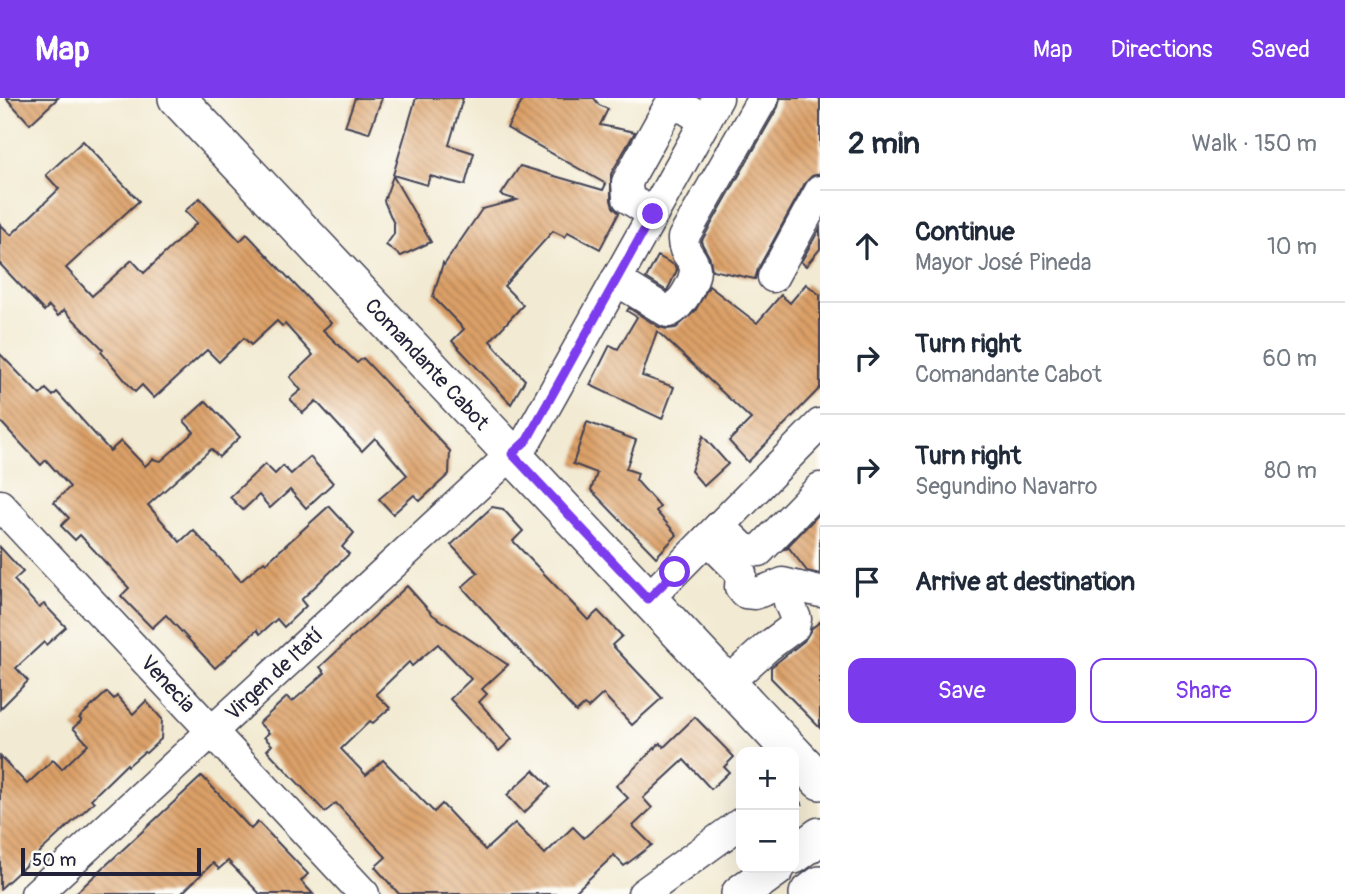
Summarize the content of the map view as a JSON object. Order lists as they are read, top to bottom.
{
  "streets": {
    "main road": ["Comandante Cabot"],
    "street": ["Virgen de Itatí", "Venecia"]
  },
  "crossings": [
    ["Comandante Cabot", "Virgen de Itatí"],
    ["Virgen de Itatí", "Venecia"]
  ],
  "scale_bar": "50 m",
  "page": {
    "header": "Map",
    "nav": ["Map", "Directions", "Saved"],
    "heading": ["2 min", "Walk · 150 m"],
    "list": [
      ["Continue", "Mayor José Pineda", "10 m"],
      ["Turn right", "Comandante Cabot", "60 m"],
      ["Turn right", "Segundino Navarro", "80 m"],
      "Arrive at destination"
    ],
    "buttons": ["Save", "Share"],
    "map_buttons": ["+", "−"],
    "scale": "50 m"
  }
}
